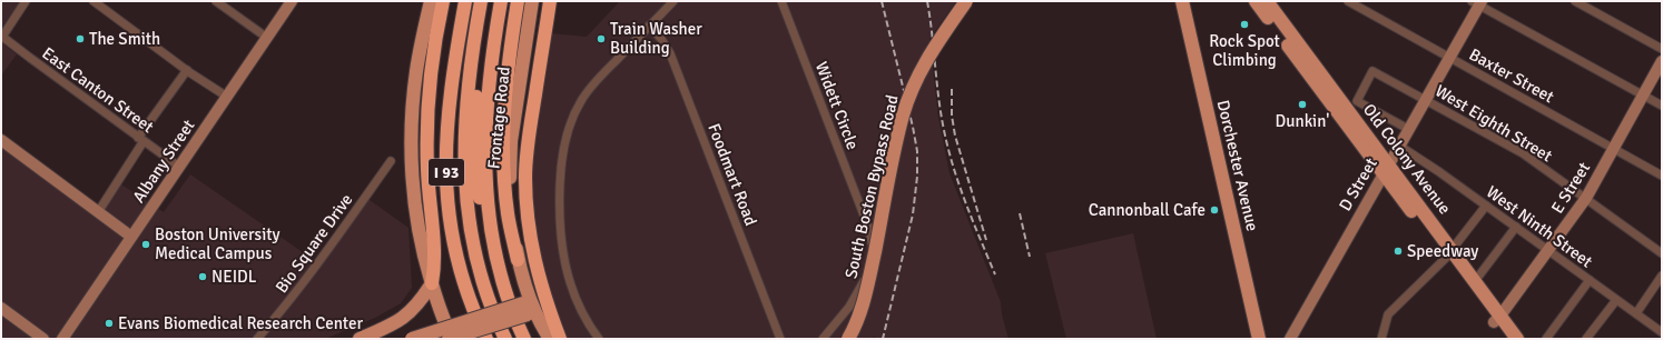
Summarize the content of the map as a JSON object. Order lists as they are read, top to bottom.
{
  "streets": {
    "highway": ["I 93"],
    "main road": [
      "Frontage Road",
      "Old Colony Avenue",
      "Albany Street",
      "Dorchester Avenue",
      "D Street",
      "South Boston Bypass Road",
      "E Street"
    ],
    "street": [
      "Baxter Street",
      "East Canton Street",
      "Widett Circle",
      "West Eighth Street",
      "Foodmart Road",
      "West Ninth Street",
      "Bio Square Drive"
    ]
  },
  "crossings": [
    ["Baxter Street", "D Street"],
    ["Baxter Street", "E Street"],
    ["East Canton Street", "Albany Street"],
    ["West Eighth Street", "D Street"],
    ["West Eighth Street", "E Street"],
    ["Old Colony Avenue", "D Street"],
    ["Old Colony Avenue", "E Street"],
    ["D Street", "West Ninth Street"],
    ["E Street", "West Ninth Street"]
  ],
  "places": [
    "Rock Spot Climbing",
    "The Smith",
    "Train Washer Building",
    "Dunkin'",
    "Cannonball Cafe",
    "Boston University Medical Campus",
    "Speedway",
    "NEIDL",
    "Evans Biomedical Research Center"
  ]
}
